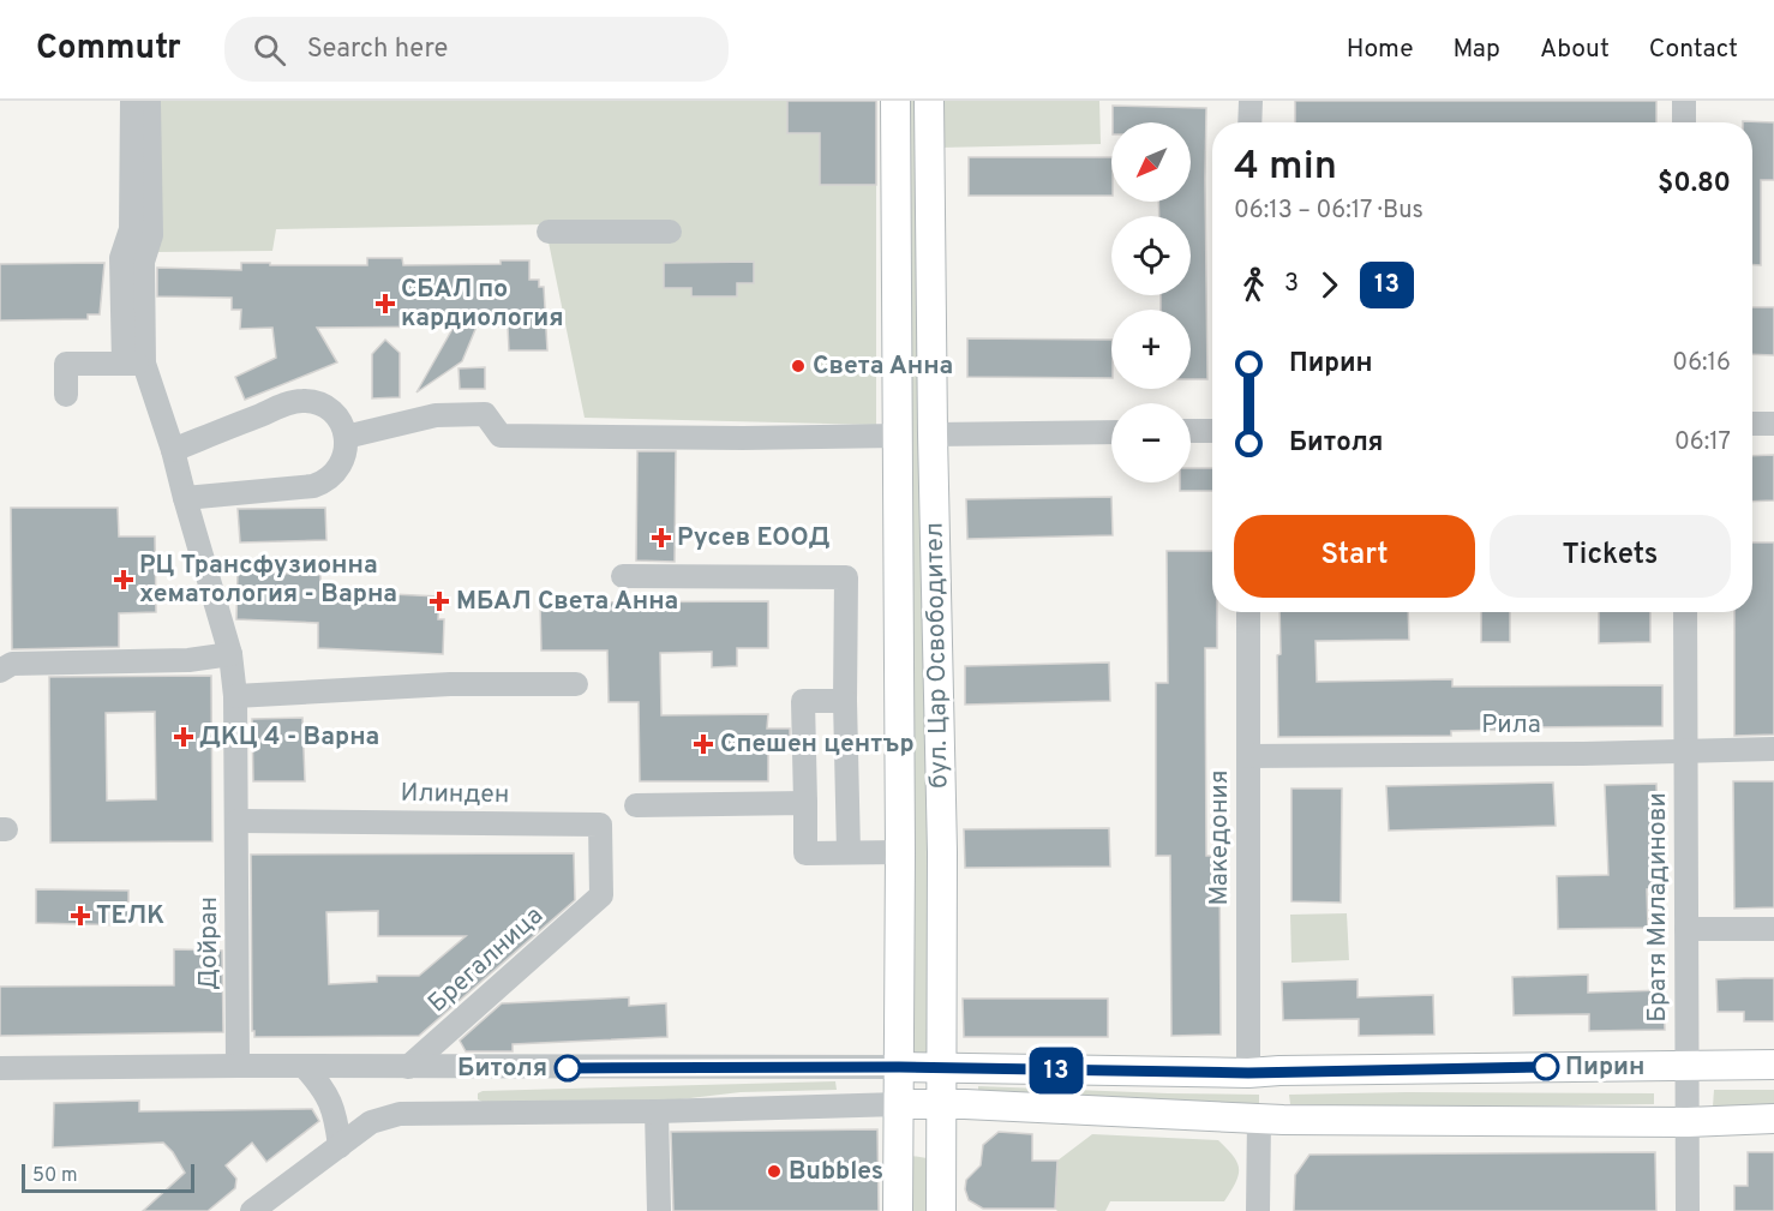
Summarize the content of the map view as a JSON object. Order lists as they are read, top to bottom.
{
  "streets": {
    "main road": ["бул. Цар Освободител"],
    "street": [
      "Рила",
      "Илинден",
      "Македония",
      "Братя Миладинови",
      "Дойран",
      "Брегалница"
    ]
  },
  "crossings": [
    ["Рила", "Македония"],
    ["Рила", "Братя Миладинови"],
    ["Илинден", "Дойран"],
    ["Илинден", "Брегалница"]
  ],
  "places": {
    "health": [
      "СБАЛ по кардиология",
      "Русев ЕООД",
      "РЦ Трансфузионна хематология - Варна",
      "МБАЛ Света Анна",
      "ДКЦ 4 - Варна",
      "Спешен център",
      "ТЕЛК"
    ],
    "other": [
      "Света Анна",
      "Пирин",
      "Битоля",
      "Bubbles"
    ]
  },
  "lines": ["bus line 13"],
  "scale_bar": "50 m",
  "north": "bottom left",
  "page": {
    "header": "Commutr",
    "search": "Search here",
    "nav": [
      "Home",
      "Map",
      "About",
      "Contact"
    ],
    "on_map": "13",
    "map_buttons": ["+", "−"],
    "heading": ["4 min", "06:13 – 06:17 · Bus", "$0.80"],
    "legs": ["3", "13"],
    "list": [
      {
        "name": "Пирин",
        "value": "06:16"
      },
      {
        "name": "Битоля",
        "value": "06:17"
      }
    ],
    "buttons": ["Start", "Tickets"],
    "scale": "50 m"
  }
}
